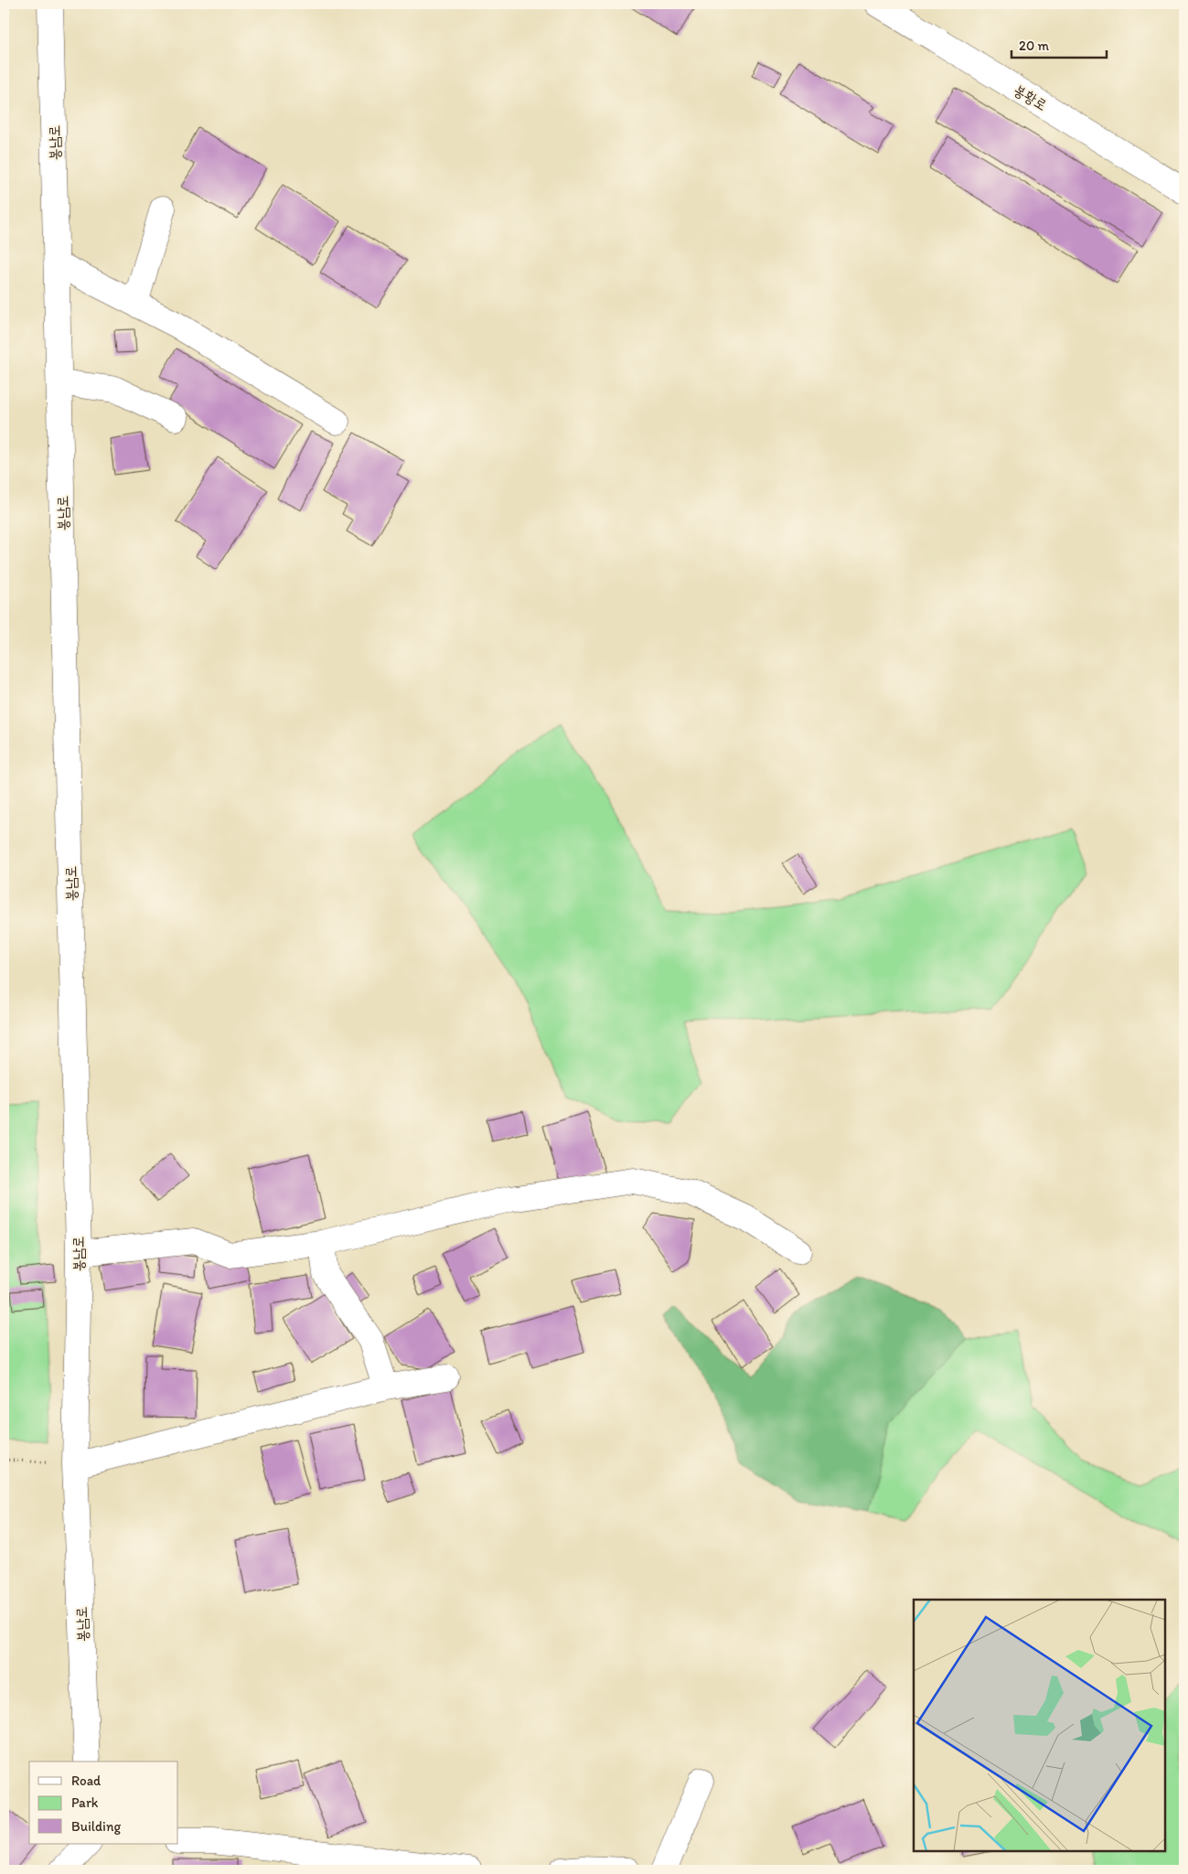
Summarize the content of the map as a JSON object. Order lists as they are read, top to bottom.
{
  "streets": {
    "street": ["봉황로", "봉남로"]
  },
  "legend": ["Road", "Park", "Building"],
  "scale_bar": "20 m"
}
